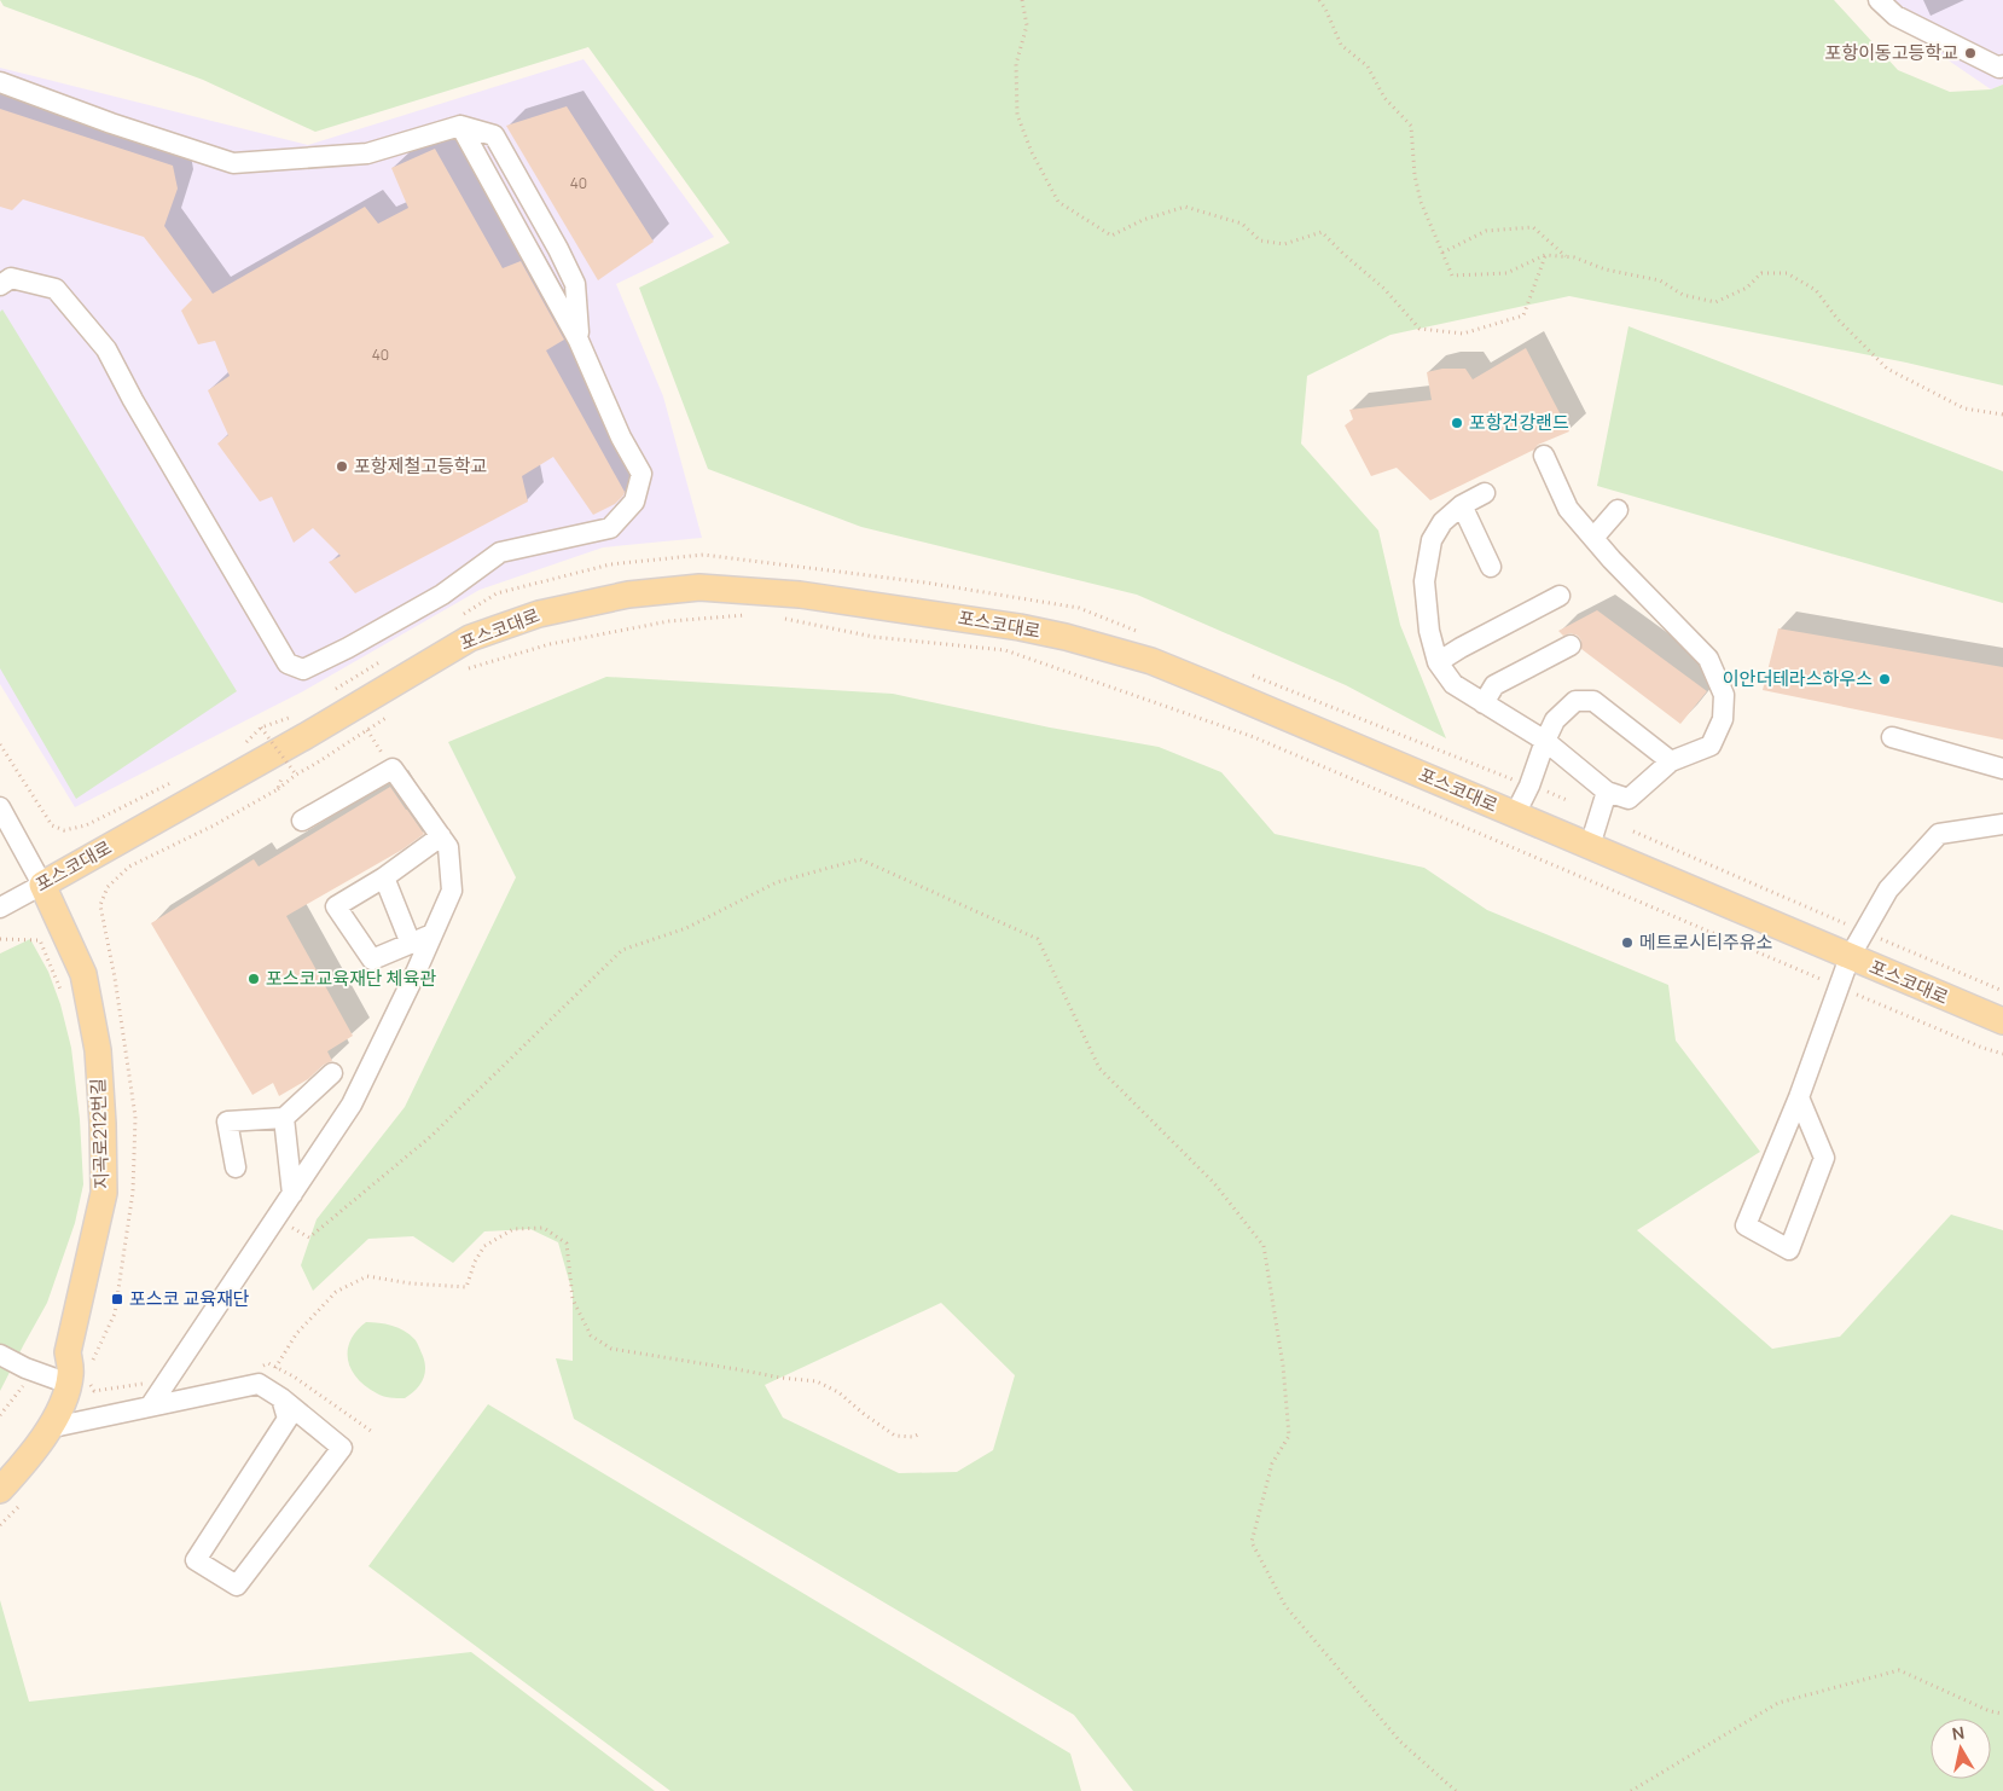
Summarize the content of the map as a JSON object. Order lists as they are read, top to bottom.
{
  "streets": {
    "main road": ["포스코대로", "지곡로212번길"]
  },
  "crossings": [
    ["포스코대로", "지곡로212번길"]
  ],
  "places": {
    "other": [
      "포항이동고등학교",
      "포항건강랜드",
      "포항제철고등학교",
      "이안더테라스하우스",
      "메트로시티주유소",
      "포스코교육재단 체육관"
    ],
    "transit": ["포스코 교육재단"]
  },
  "house_numbers": ["40", "40"],
  "north": "top"
}
